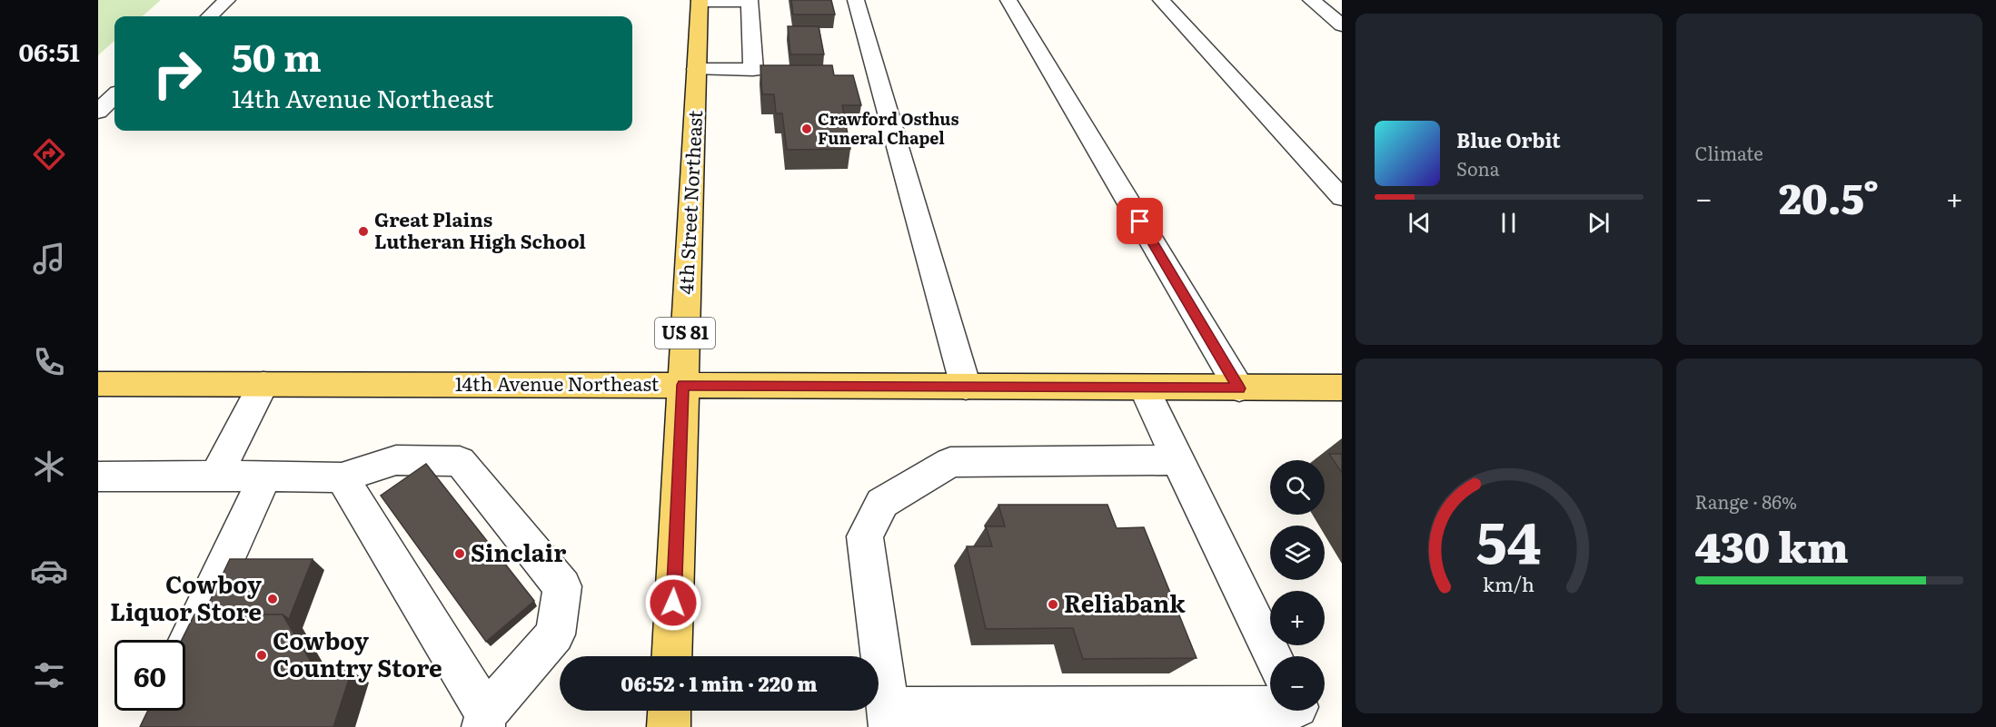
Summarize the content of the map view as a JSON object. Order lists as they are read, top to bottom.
{
  "streets": {
    "main road": ["4th Street Northeast", "US 81", "14th Avenue Northeast"]
  },
  "crossings": [
    ["4th Street Northeast", "14th Avenue Northeast"]
  ],
  "places": [
    "Crawford Osthus Funeral Chapel",
    "Great Plains Lutheran High School",
    "Sinclair",
    "Cowboy Liquor Store",
    "Reliabank",
    "Cowboy Country Store"
  ],
  "page": {
    "tabs": "06:51",
    "tile": [
      "Climate",
      ["Range · 86%", "430 km"]
    ],
    "turn": ["50 m", "14th Avenue Northeast"],
    "song": ["Blue Orbit", "Sona"],
    "heat": ["−", "20.5°", "+"],
    "map_buttons": ["+", "−"],
    "limit": "60",
    "trip": "06:52 · 1 min · 220 m",
    "gauge": ["54", "km/h"]
  }
}
